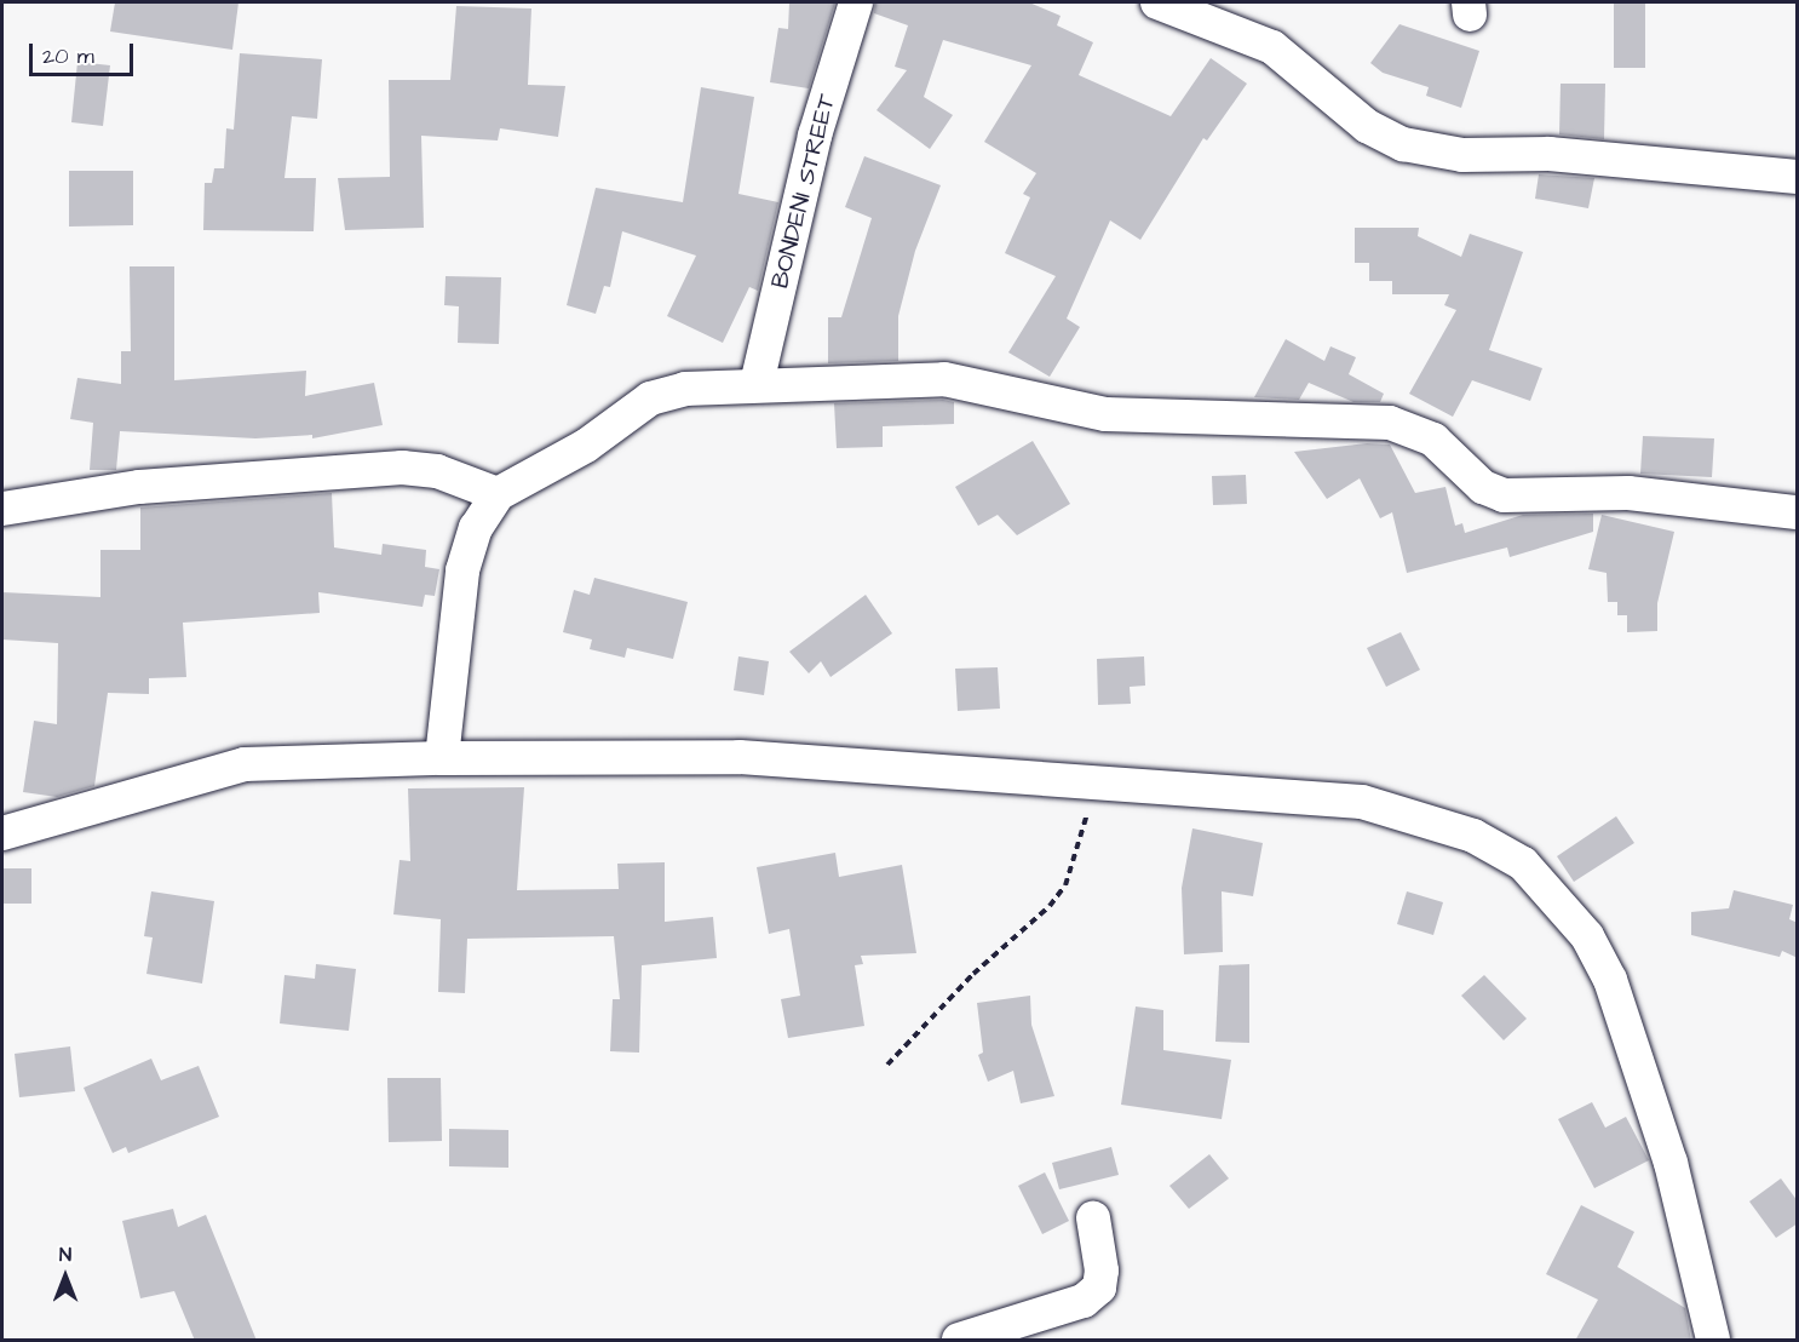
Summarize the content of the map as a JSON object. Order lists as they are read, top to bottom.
{
  "streets": {
    "street": ["BONDENI STREET"]
  },
  "scale_bar": "20 m",
  "north": "top"
}
